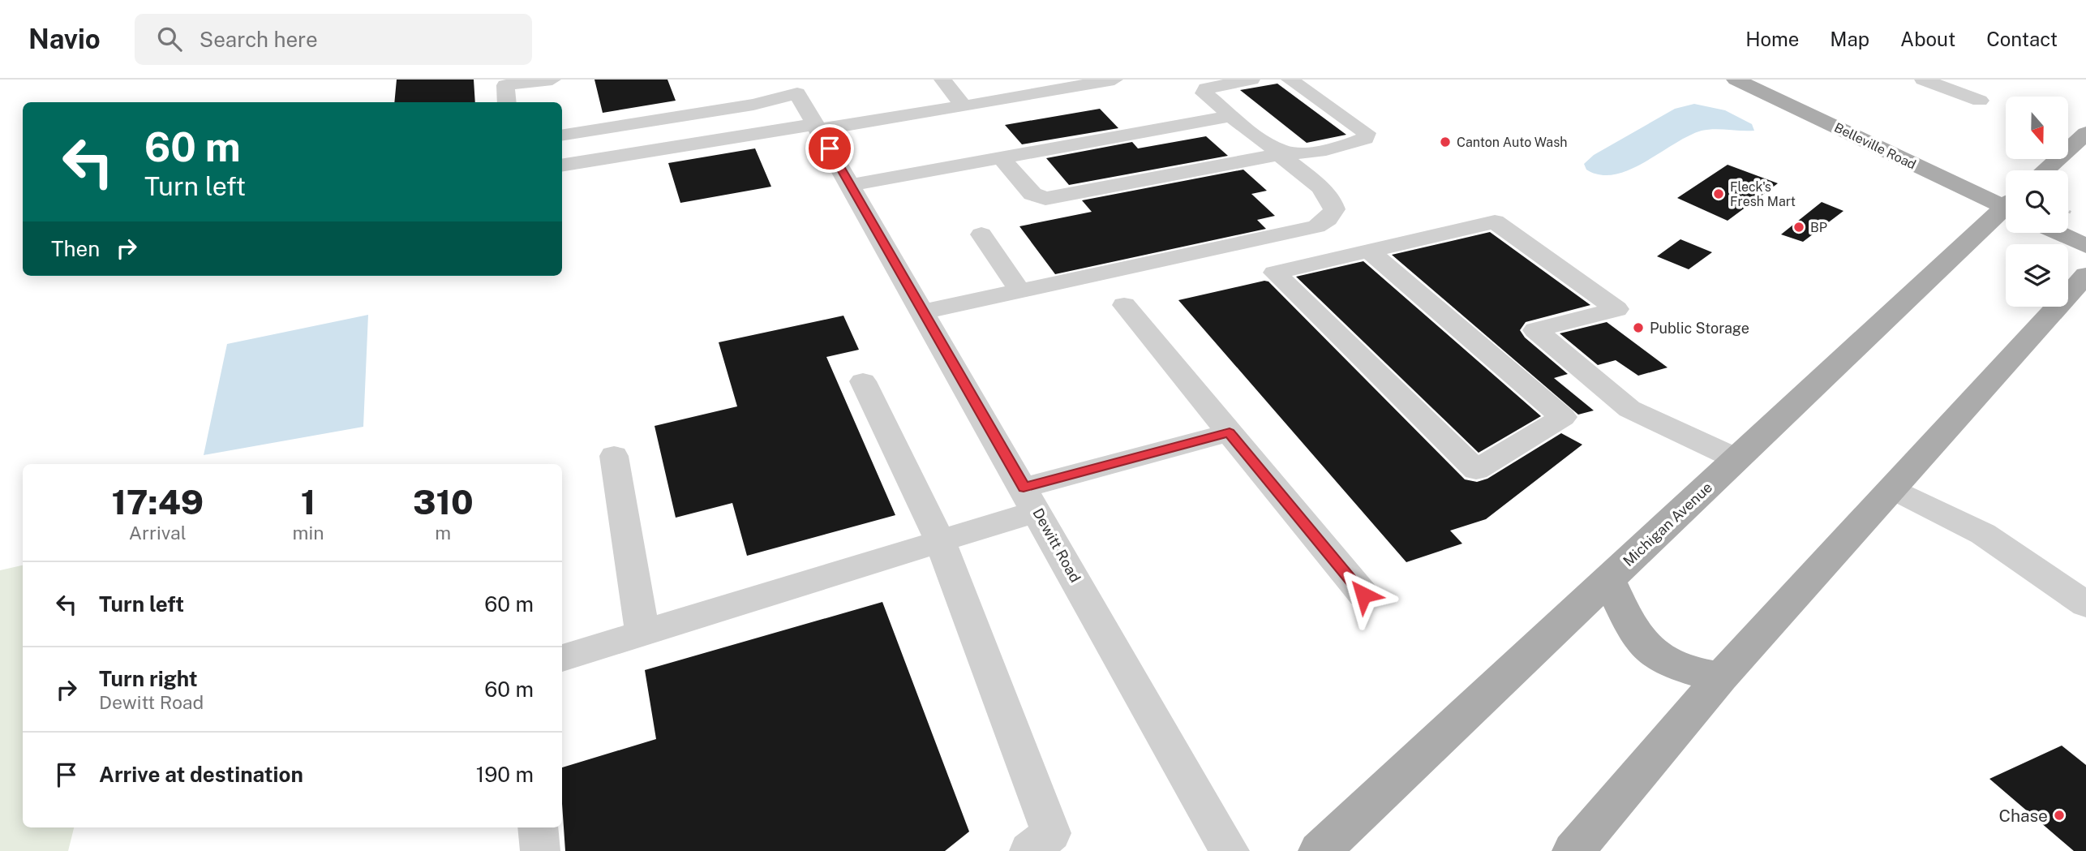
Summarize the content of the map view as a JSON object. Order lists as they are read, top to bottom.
{
  "streets": {
    "main road": ["Belleville Road", "Michigan Avenue"],
    "street": ["Dewitt Road"]
  },
  "places": [
    "Canton Auto Wash",
    "Fleck's Fresh Mart",
    "BP",
    "Public Storage",
    "Chase"
  ],
  "north": "bottom",
  "page": {
    "header": "Navio",
    "search": "Search here",
    "nav": [
      "Home",
      "Map",
      "About",
      "Contact"
    ],
    "turn": ["60 m", "Turn left"],
    "then": "Then",
    "eta": [
      "17:49",
      "Arrival",
      "1",
      "min",
      "310",
      "m"
    ],
    "list": [
      {
        "name": "Turn left",
        "value": "60 m"
      },
      {
        "name": "Turn right",
        "note": "Dewitt Road",
        "value": "60 m"
      },
      {
        "name": "Arrive at destination",
        "value": "190 m"
      }
    ]
  }
}
